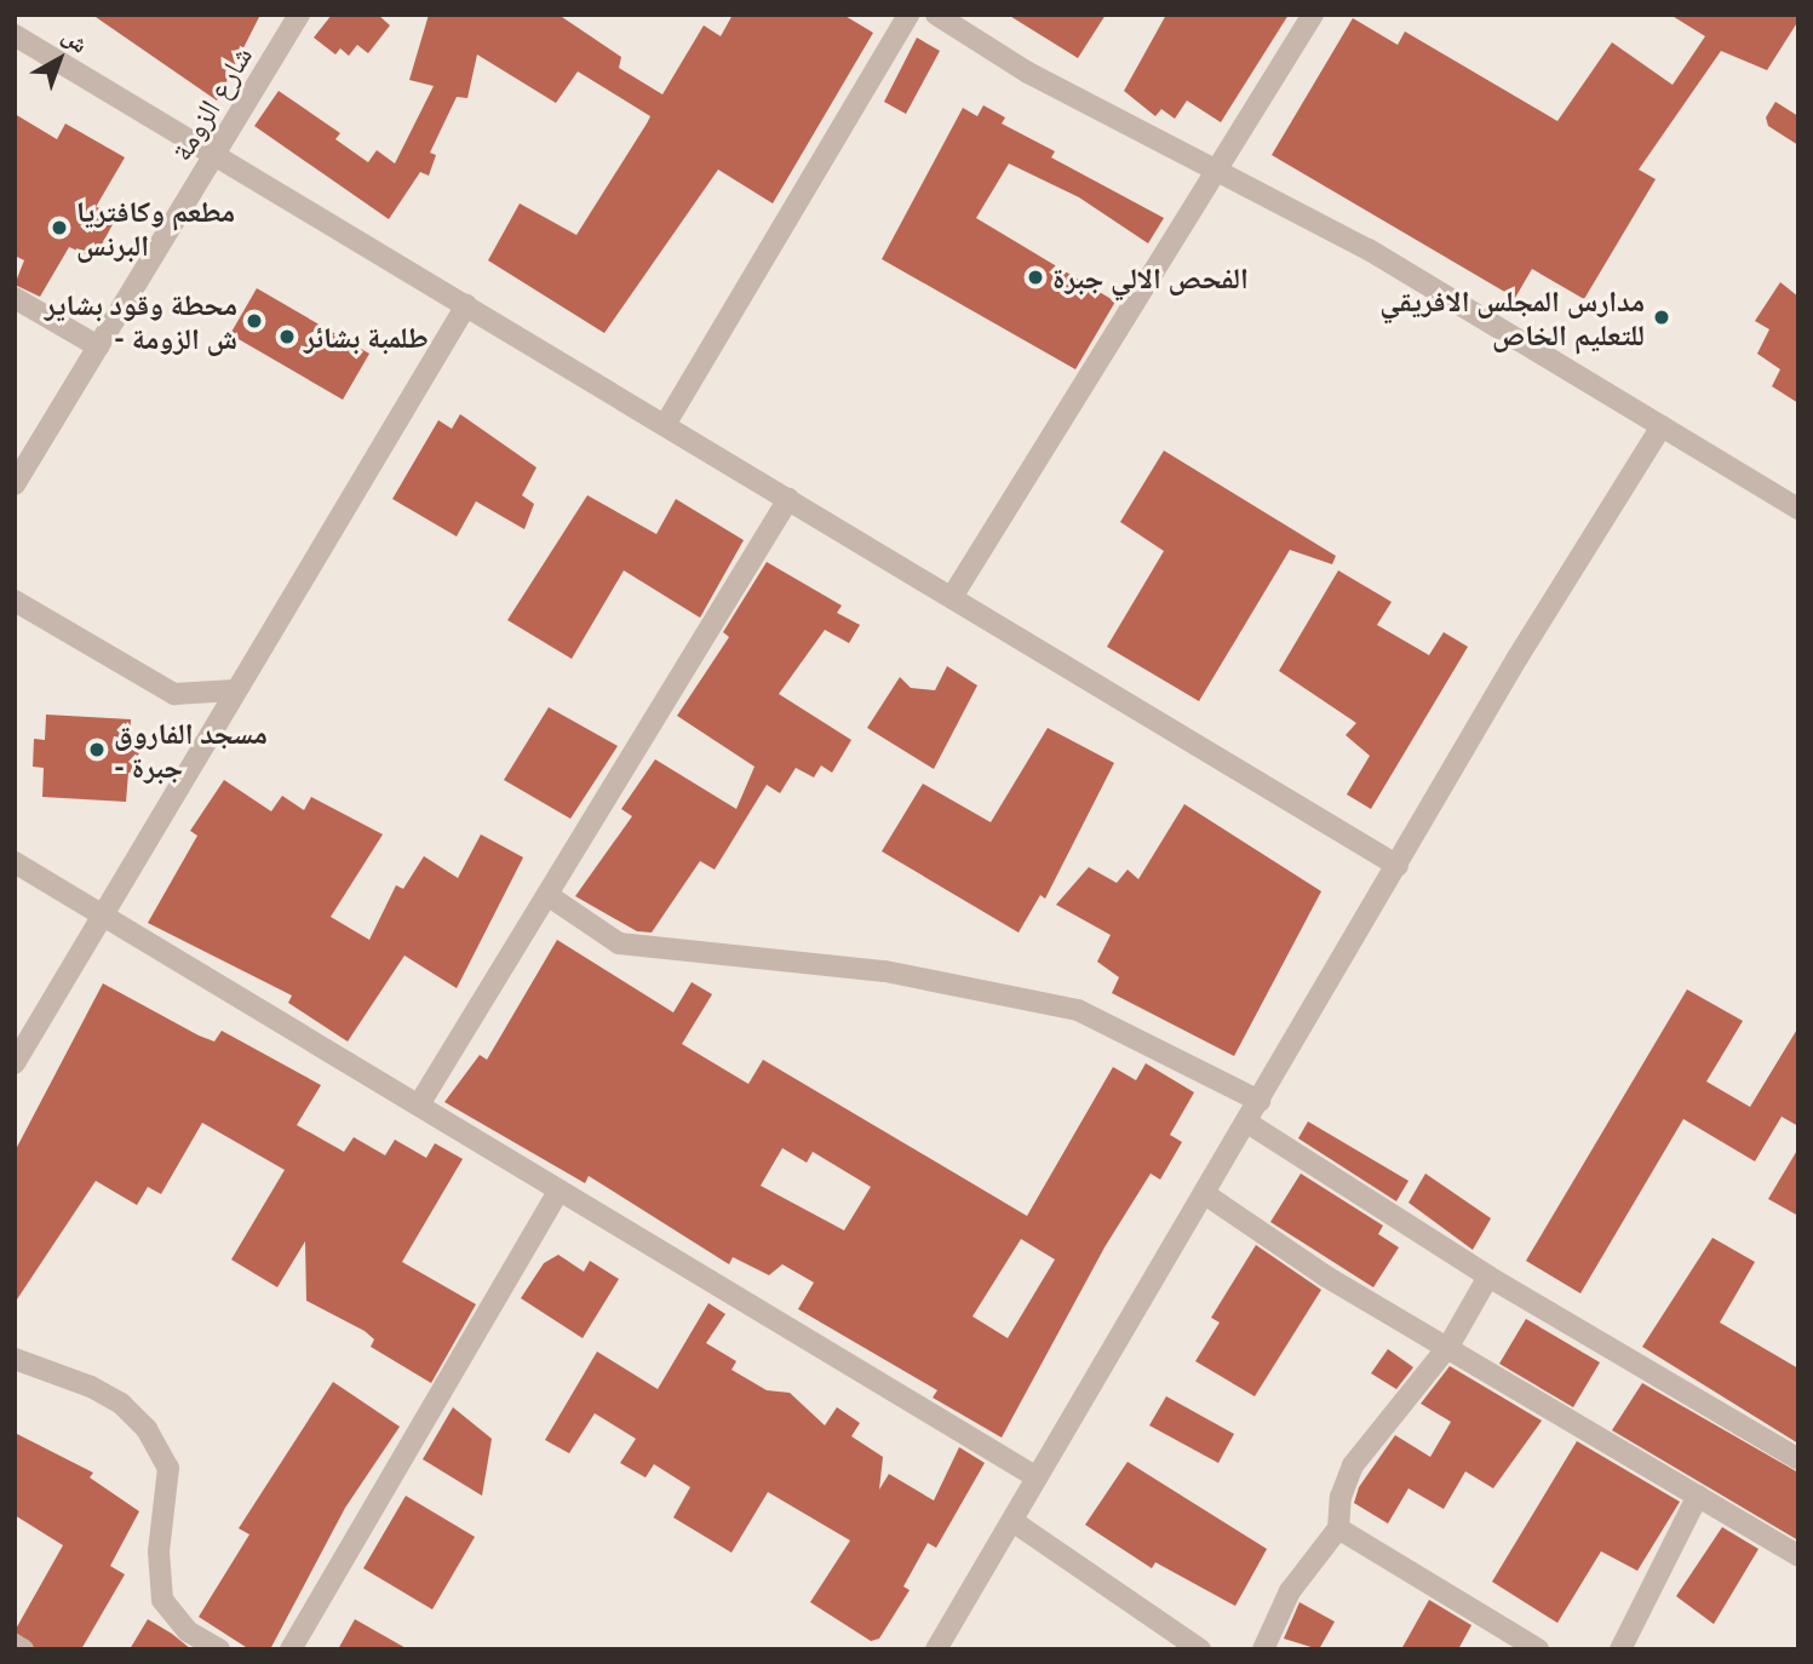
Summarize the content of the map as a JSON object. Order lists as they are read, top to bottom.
{
  "streets": {
    "street": ["شارع الزومة"]
  },
  "places": [
    "مطعم وكافتريا البرنس",
    "الفحص الالي جبرة",
    "مدارس المجلس الافريقي للتعليم الخاص",
    "محطة وقود بشاير - ش الزومة",
    "طلمبة بشائر",
    "مسجد الفاروق - جبرة"
  ],
  "north": "top right"
}
